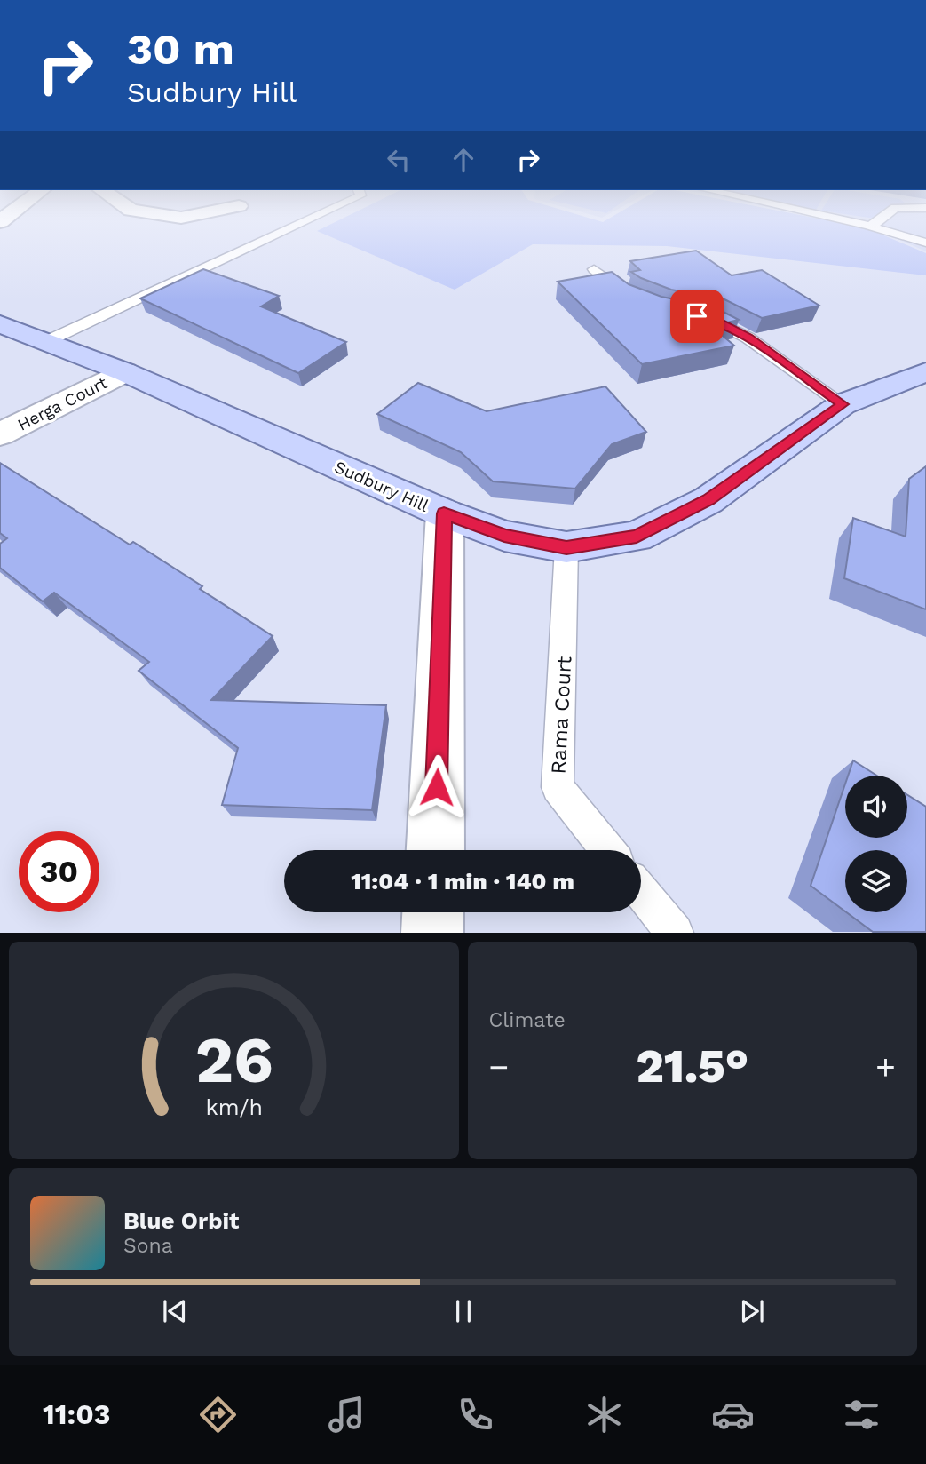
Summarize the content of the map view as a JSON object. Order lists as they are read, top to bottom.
{
  "streets": {
    "main road": ["Sudbury Hill"],
    "street": ["Herga Court"],
    "lane": ["Rama Court"]
  },
  "crossings": [
    ["Herga Court", "Sudbury Hill"],
    ["Sudbury Hill", "Rama Court"]
  ],
  "page": {
    "turn": ["30 m", "Sudbury Hill"],
    "limit": "30",
    "trip": "11:04 · 1 min · 140 m",
    "tile": "Climate",
    "heat": ["−", "21.5°", "+"],
    "song": ["Blue Orbit", "Sona"],
    "tabs": "11:03",
    "gauge": ["26", "km/h"]
  }
}
